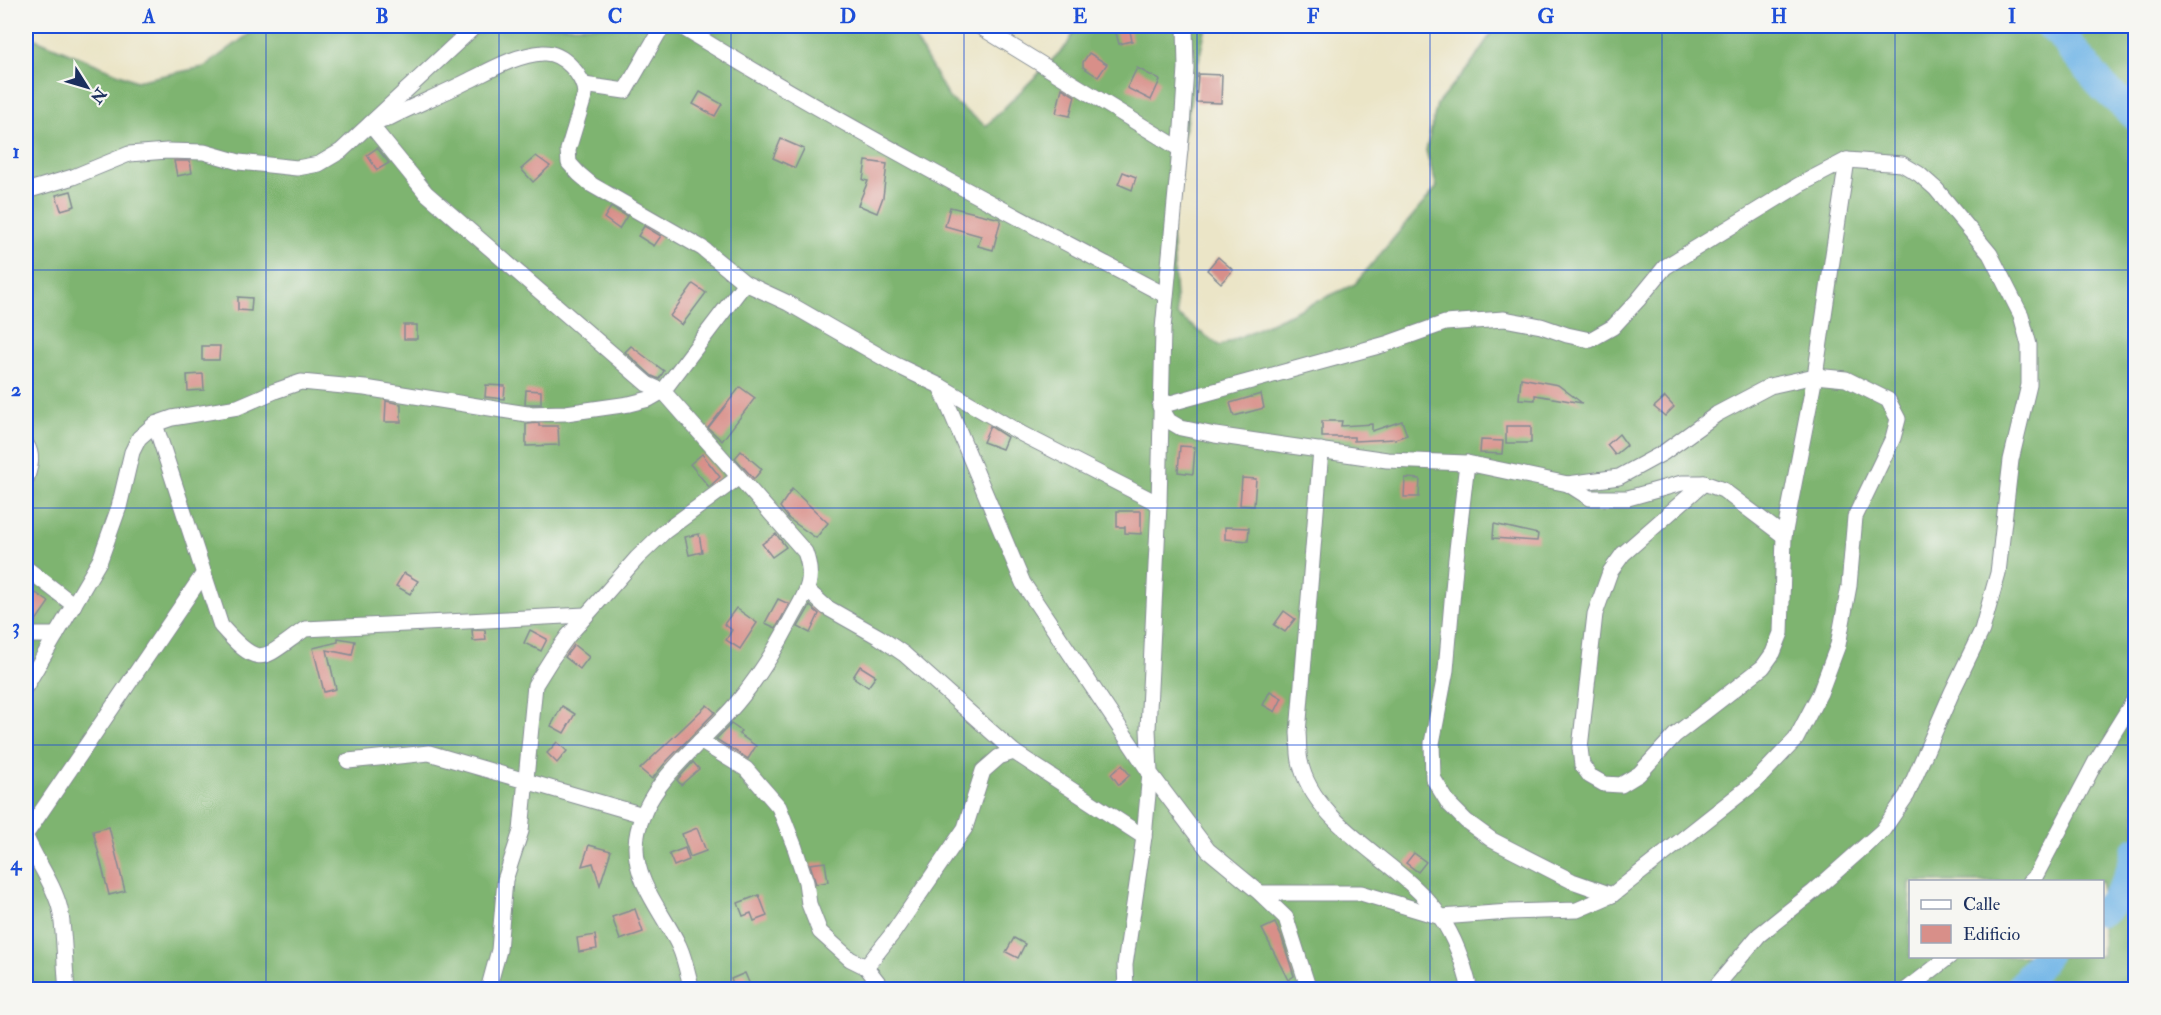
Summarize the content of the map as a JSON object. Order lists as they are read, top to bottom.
{
  "legend": ["Calle", "Edificio"],
  "north": "bottom right",
  "grid": {
    "columns": [
      "A",
      "B",
      "C",
      "D",
      "E",
      "F",
      "G",
      "H",
      "I"
    ],
    "rows": [
      "1",
      "2",
      "3",
      "4"
    ]
  }
}
